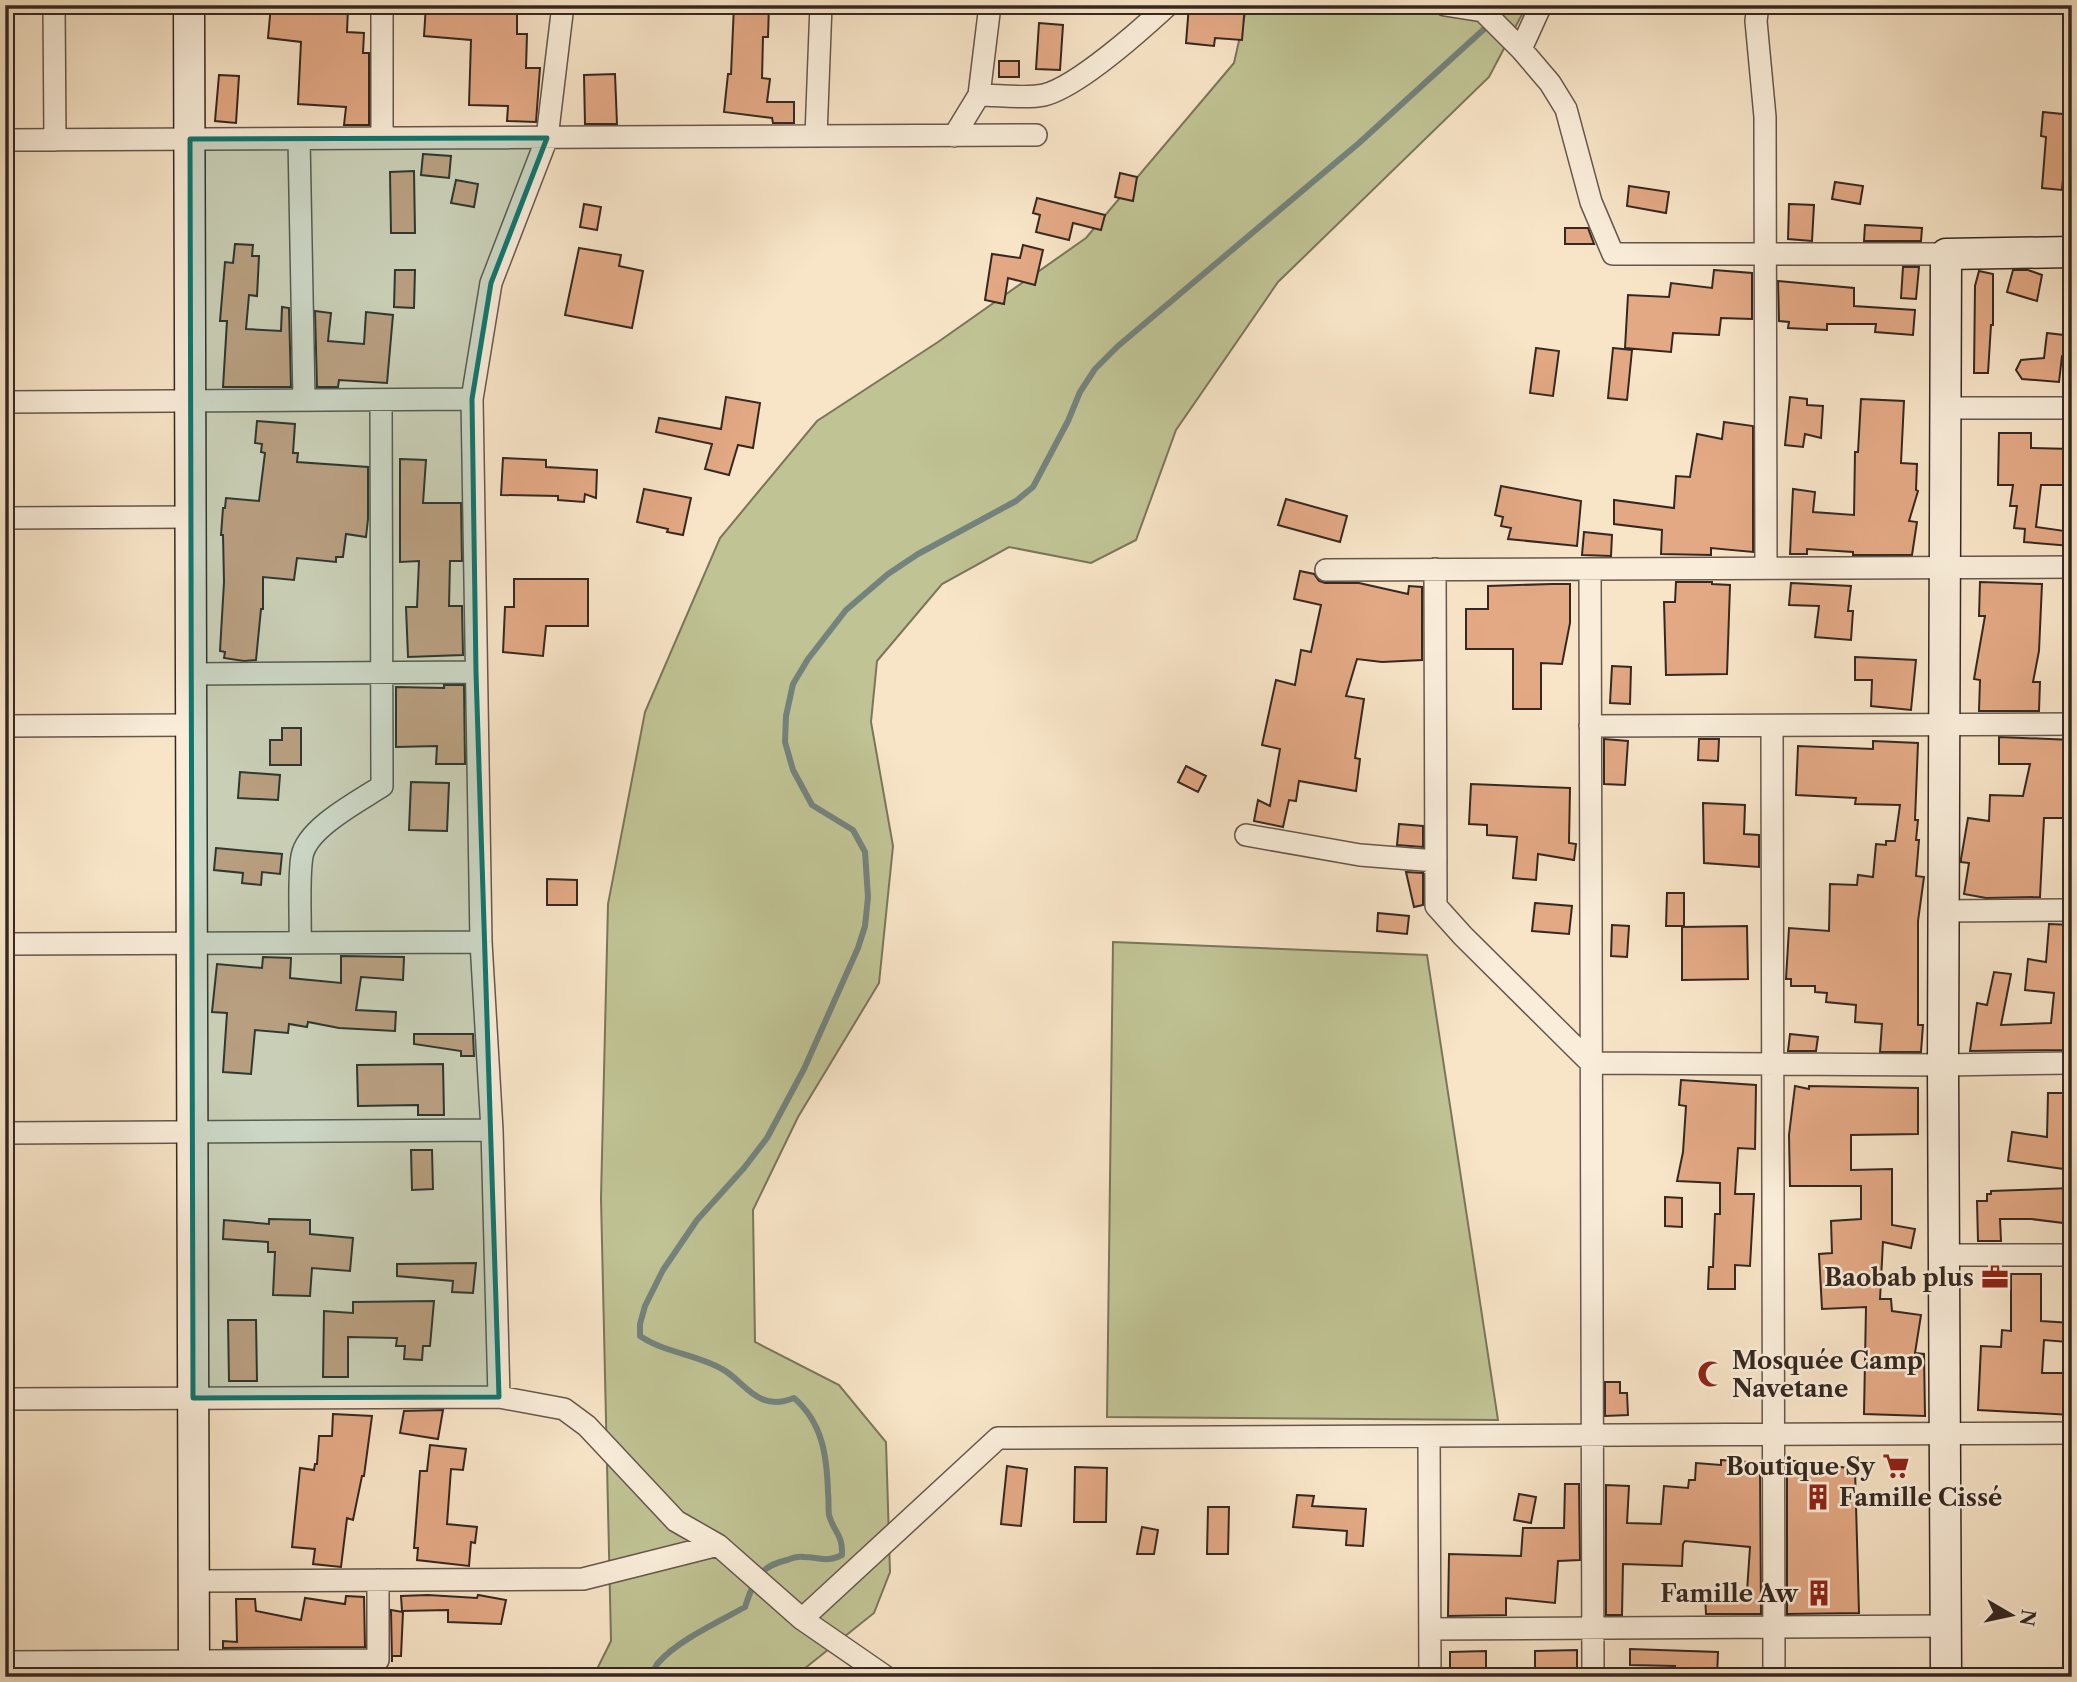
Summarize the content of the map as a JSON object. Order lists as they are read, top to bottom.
{
  "places": {
    "office": ["Baobab plus"],
    "mosque": ["Mosquée Camp Navetane"],
    "supermarket": ["Boutique Sy"],
    "building": ["Famille Cissé", "Famille Aw"]
  },
  "north": "right"
}
